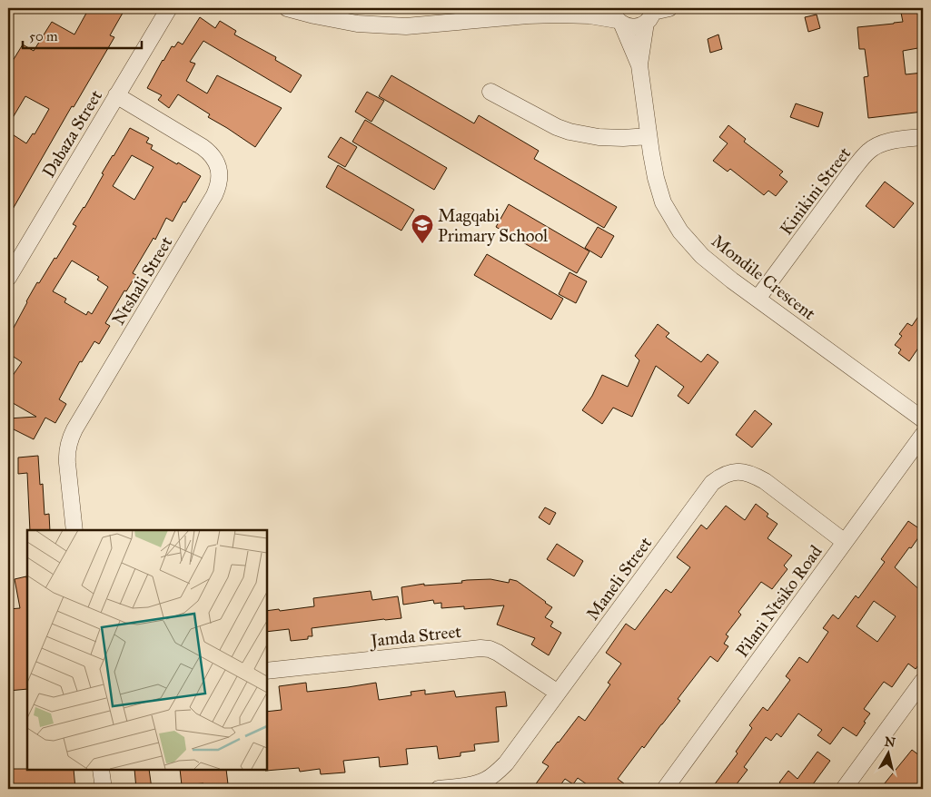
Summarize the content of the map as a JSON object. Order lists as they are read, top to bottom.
{
  "streets": {
    "street": [
      "Dabaza Street",
      "Kinikini Street",
      "Mondile Crescent",
      "Ntshali Street",
      "Maneli Street",
      "Pilani Ntsiko Road",
      "Jamda Street"
    ]
  },
  "crossings": [
    ["Dabaza Street", "Ntshali Street"],
    ["Kinikini Street", "Mondile Crescent"],
    ["Maneli Street", "Pilani Ntsiko Road"],
    ["Maneli Street", "Jamda Street"]
  ],
  "places": {
    "school or university": ["Magqabi Primary School"]
  },
  "scale_bar": "50 m",
  "north": "top"
}
